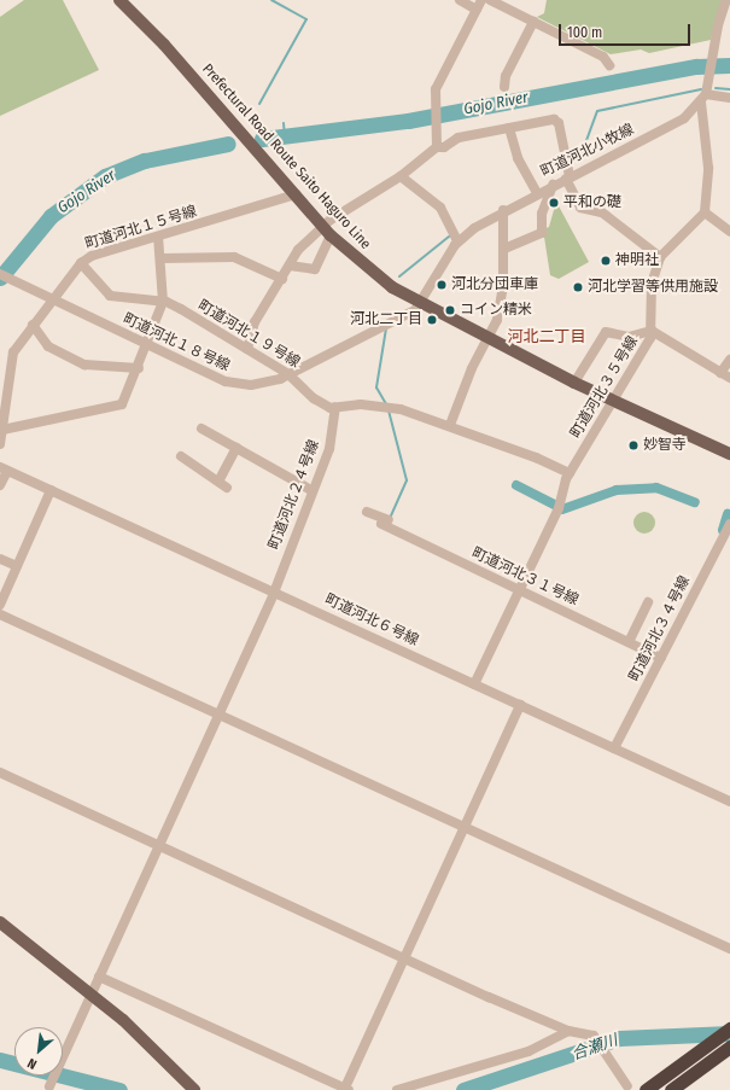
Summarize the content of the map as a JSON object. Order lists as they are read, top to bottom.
{
  "streets": {
    "main road": ["Prefectural Road Route Saito Haguro Line"],
    "street": [
      "町道河北小牧線",
      "町道河北１５号線",
      "町道河北１９号線",
      "町道河北１８号線",
      "町道河北３５号線",
      "町道河北２４号線",
      "町道河北３１号線",
      "町道河北６号線",
      "町道河北３４号線"
    ]
  },
  "crossings": [
    ["町道河北小牧線", "Prefectural Road Route Saito Haguro Line"],
    ["町道河北小牧線", "町道河北１８号線"],
    ["Prefectural Road Route Saito Haguro Line", "町道河北１５号線"],
    ["Prefectural Road Route Saito Haguro Line", "町道河北１８号線"],
    ["Prefectural Road Route Saito Haguro Line", "町道河北３５号線"],
    ["町道河北１５号線", "町道河北１９号線"],
    ["町道河北１５号線", "町道河北１８号線"],
    ["町道河北１９号線", "町道河北１８号線"],
    ["町道河北１９号線", "町道河北３５号線"],
    ["町道河北１９号線", "町道河北２４号線"],
    ["町道河北３５号線", "町道河北３１号線"],
    ["町道河北３５号線", "町道河北６号線"],
    ["町道河北２４号線", "町道河北６号線"],
    ["町道河北３１号線", "町道河北３４号線"],
    ["町道河北６号線", "町道河北３４号線"]
  ],
  "districts": ["河北二丁目"],
  "water": ["Gojo River", "合瀬川"],
  "places": [
    "平和の礎",
    "神明社",
    "河北分団車庫",
    "河北学習等供用施設",
    "コイン精米",
    "河北二丁目",
    "妙智寺"
  ],
  "scale_bar": "100 m",
  "north": "bottom left"
}
